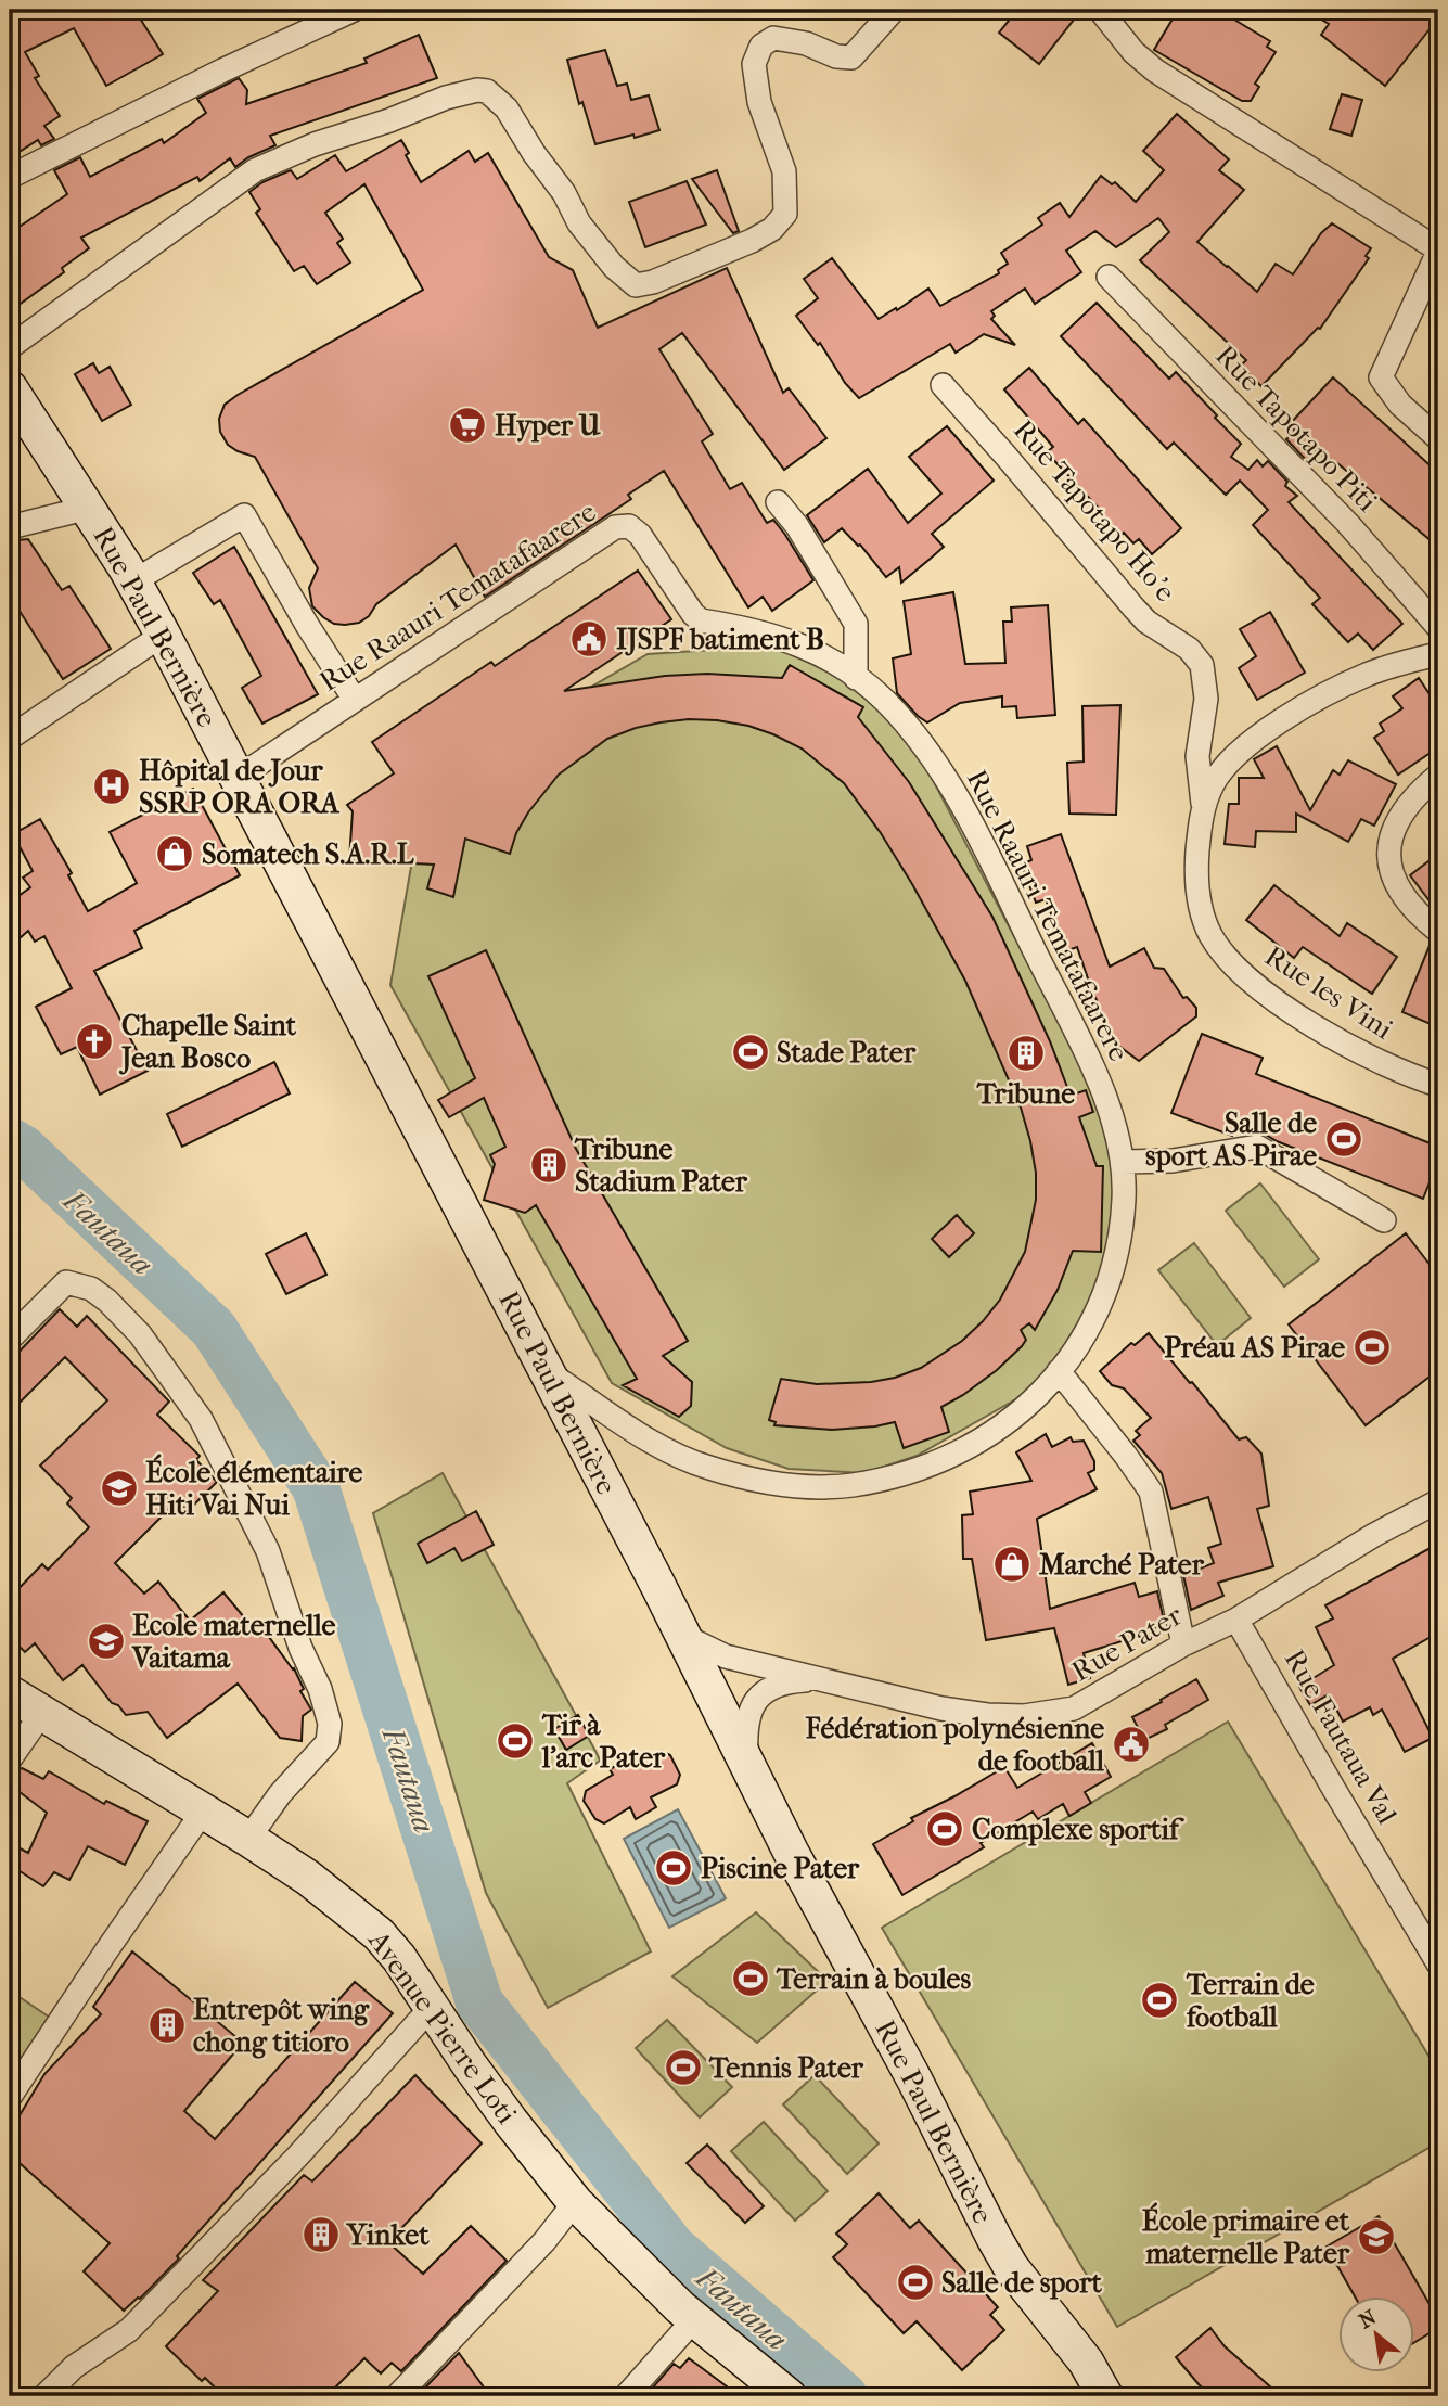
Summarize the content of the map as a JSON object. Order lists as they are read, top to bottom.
{
  "streets": {
    "main road": ["Rue Paul Bernière", "Avenue Pierre Loti"],
    "street": [
      "Rue Tapotapo Piti",
      "Rue Tapotapo Ho'e",
      "Rue Raauri Tematafaarere",
      "Rue les Vini",
      "Rue Pater",
      "Rue Fautaua Val"
    ]
  },
  "crossings": [
    ["Rue Tapotapo Ho'e", "Rue les Vini"],
    ["Rue Raauri Tematafaarere", "Rue Paul Bernière"],
    ["Rue Paul Bernière", "Rue Pater"],
    ["Rue Pater", "Rue Fautaua Val"]
  ],
  "water": ["Fautaua"],
  "places": {
    "supermarket": ["Hyper U"],
    "public building": ["IJSPF batiment B", "Fédération polynésienne de football"],
    "hospital": ["Hôpital de Jour SSRP ORA ORA"],
    "shop": ["Somatech S.A.R.L", "Marché Pater"],
    "church": ["Chapelle Saint Jean Bosco"],
    "sports": [
      "Stade Pater",
      "Salle de sport AS Pirae",
      "Préau AS Pirae",
      "Tir à l'arc Pater",
      "Complexe sportif",
      "Piscine Pater",
      "Terrain à boules",
      "Terrain de football",
      "Tennis Pater",
      "Salle de sport"
    ],
    "building": [
      "Tribune",
      "Tribune Stadium Pater",
      "Entrepôt wing chong titioro",
      "Yinket"
    ],
    "school or university": ["École élémentaire Hiti Vai Nui", "Ecole maternelle Vaitama", "École primaire et maternelle Pater"]
  },
  "north": "top left"
}
